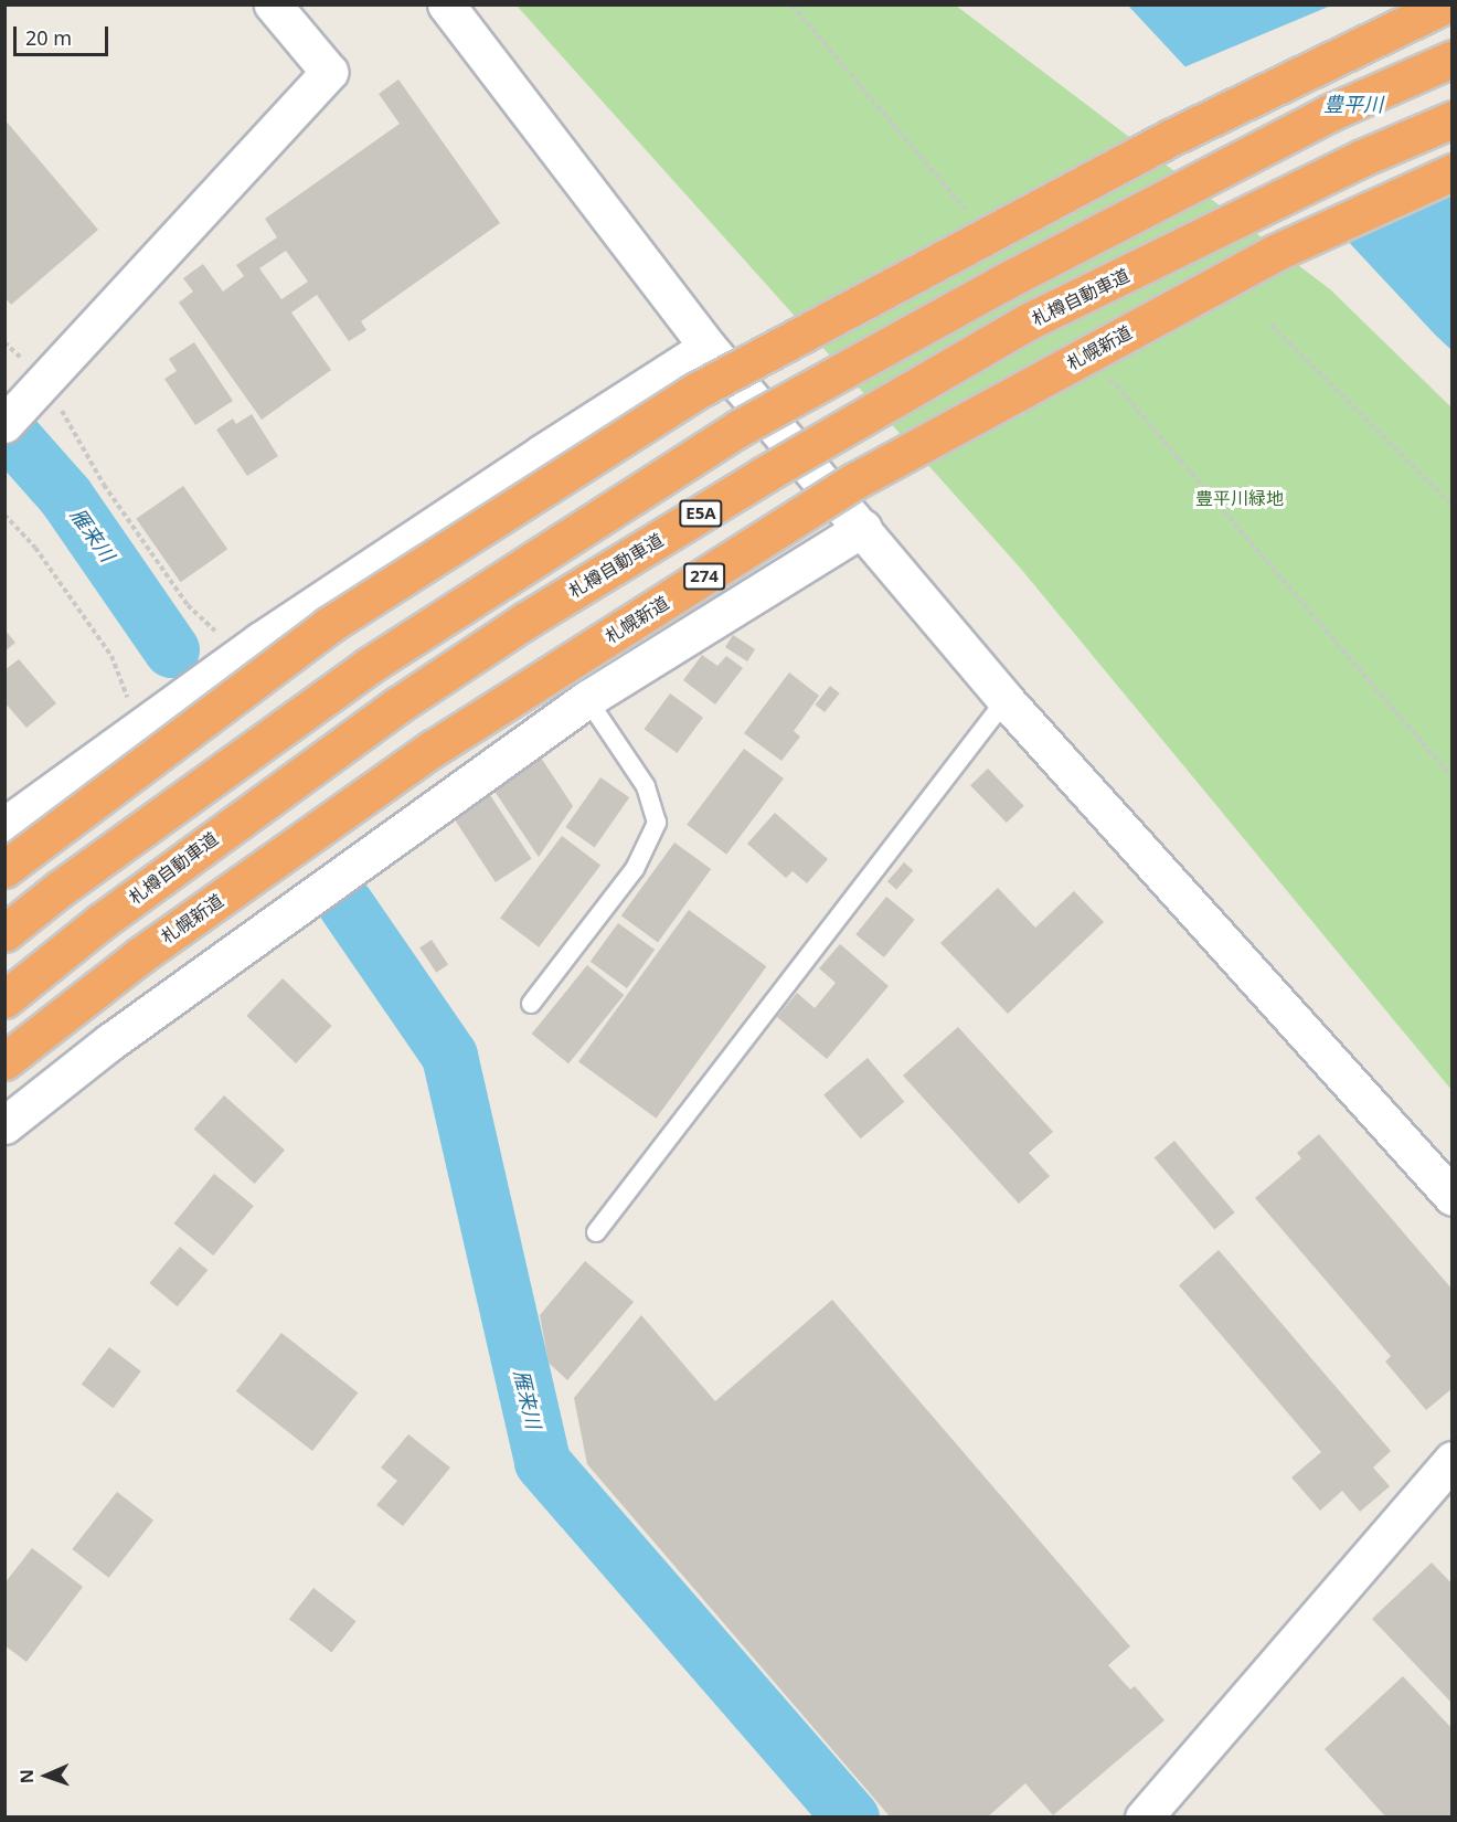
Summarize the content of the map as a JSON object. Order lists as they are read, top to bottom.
{
  "streets": {
    "highway": [
      "札樽自動車道",
      "札幌新道",
      "E5A",
      "274"
    ]
  },
  "water": ["豊平川", "雁来川"],
  "parks": ["豊平川緑地"],
  "scale_bar": "20 m",
  "north": "left"
}
